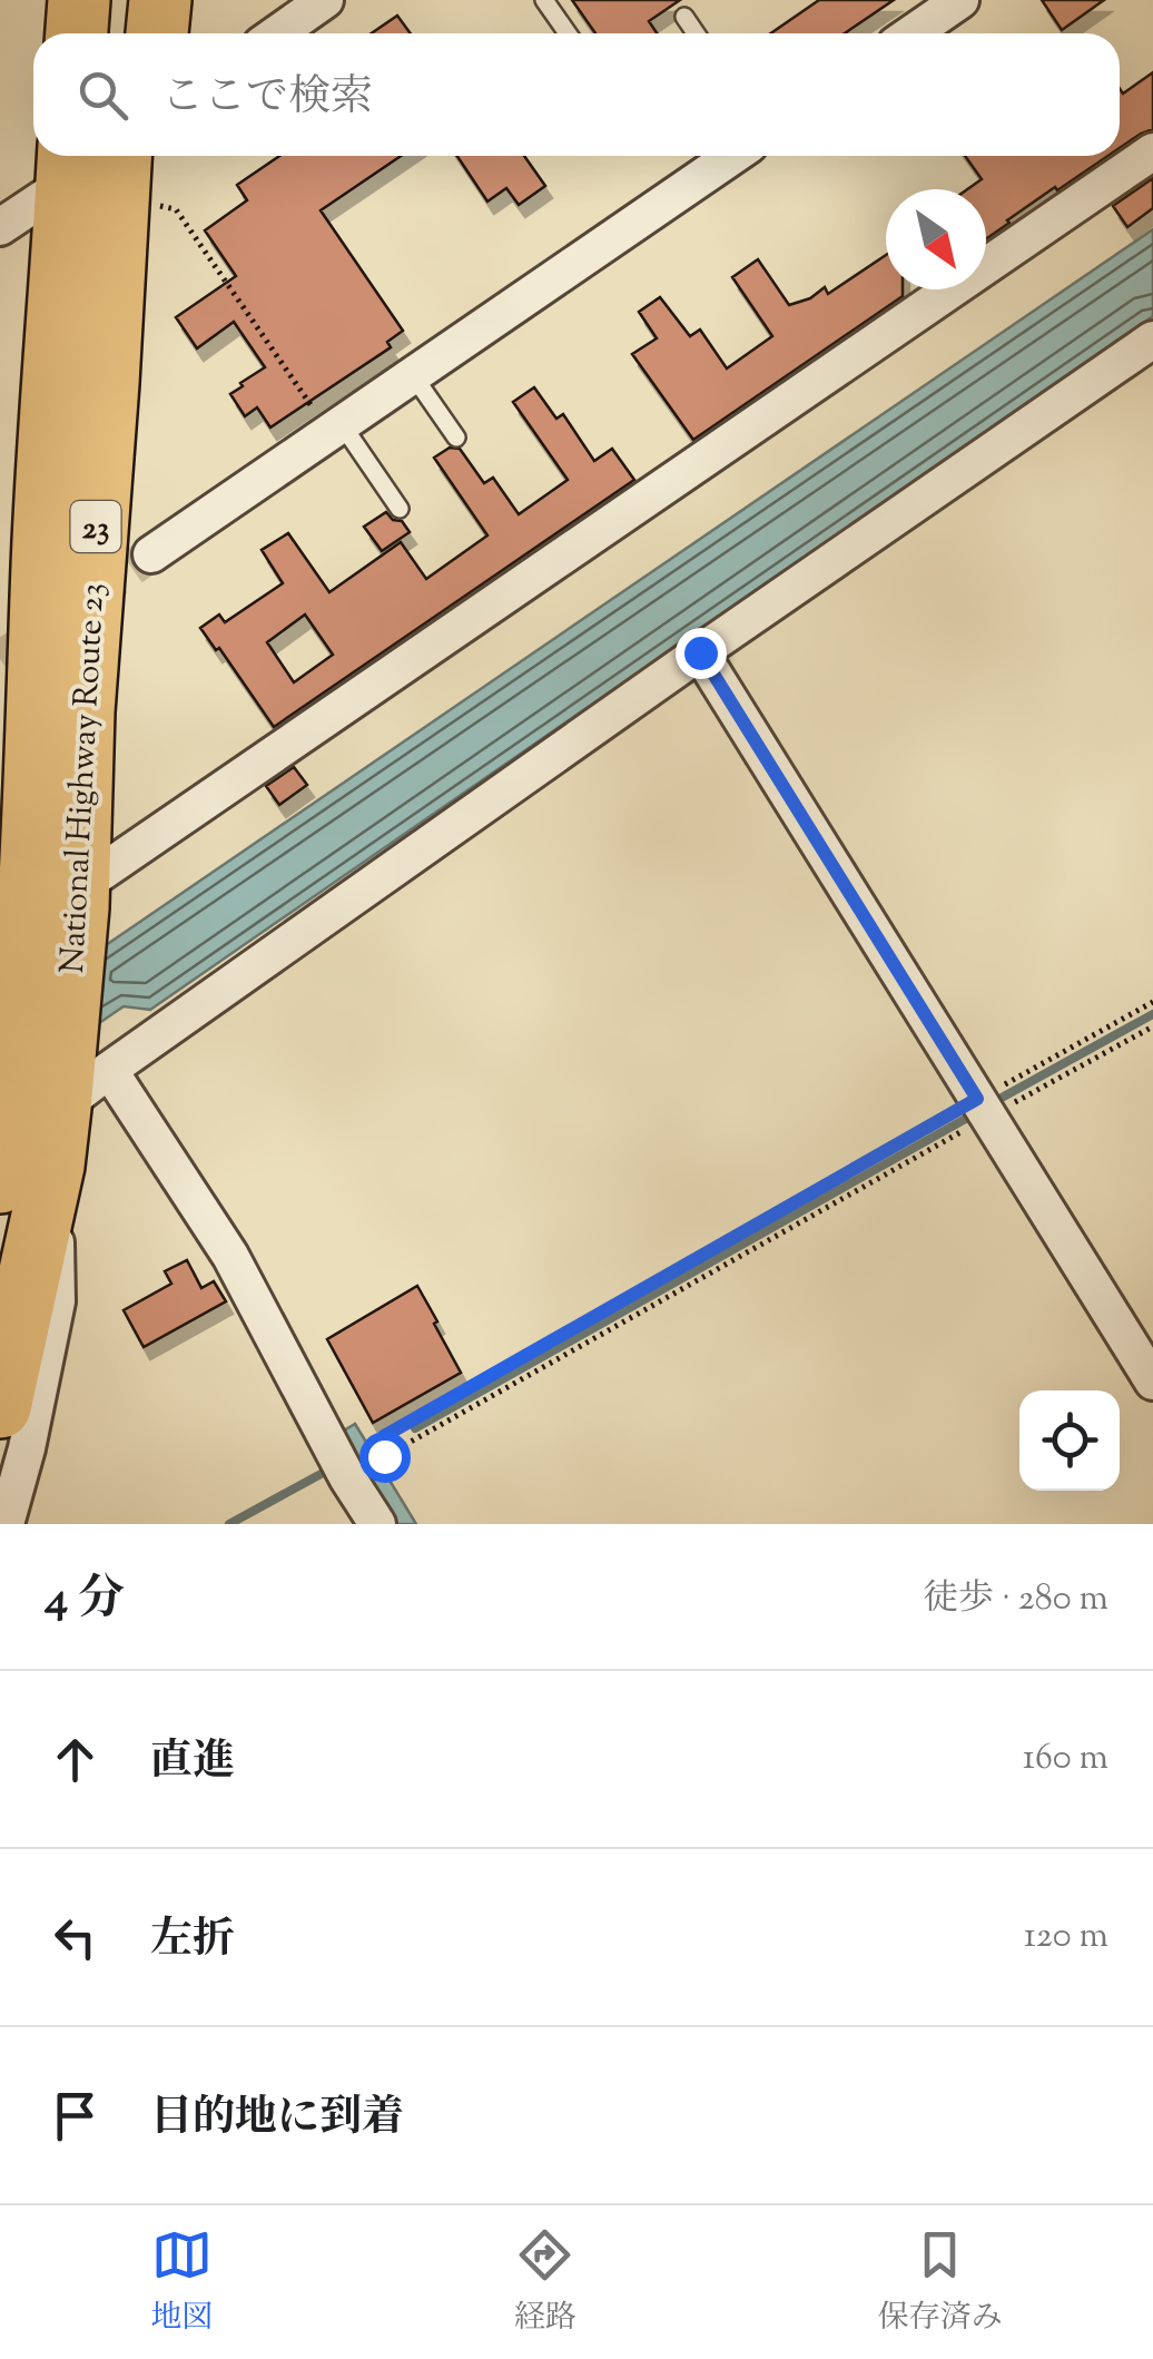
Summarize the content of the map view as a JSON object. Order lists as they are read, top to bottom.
{
  "streets": {
    "highway": ["23", "National Highway Route 23"]
  },
  "north": "bottom right",
  "page": {
    "search": "ここで検索",
    "heading": ["4 分", "徒歩 · 280 m"],
    "list": [
      ["直進", "160 m"],
      ["左折", "120 m"],
      "目的地に到着"
    ],
    "nav": ["地図", "経路", "保存済み"]
  }
}
